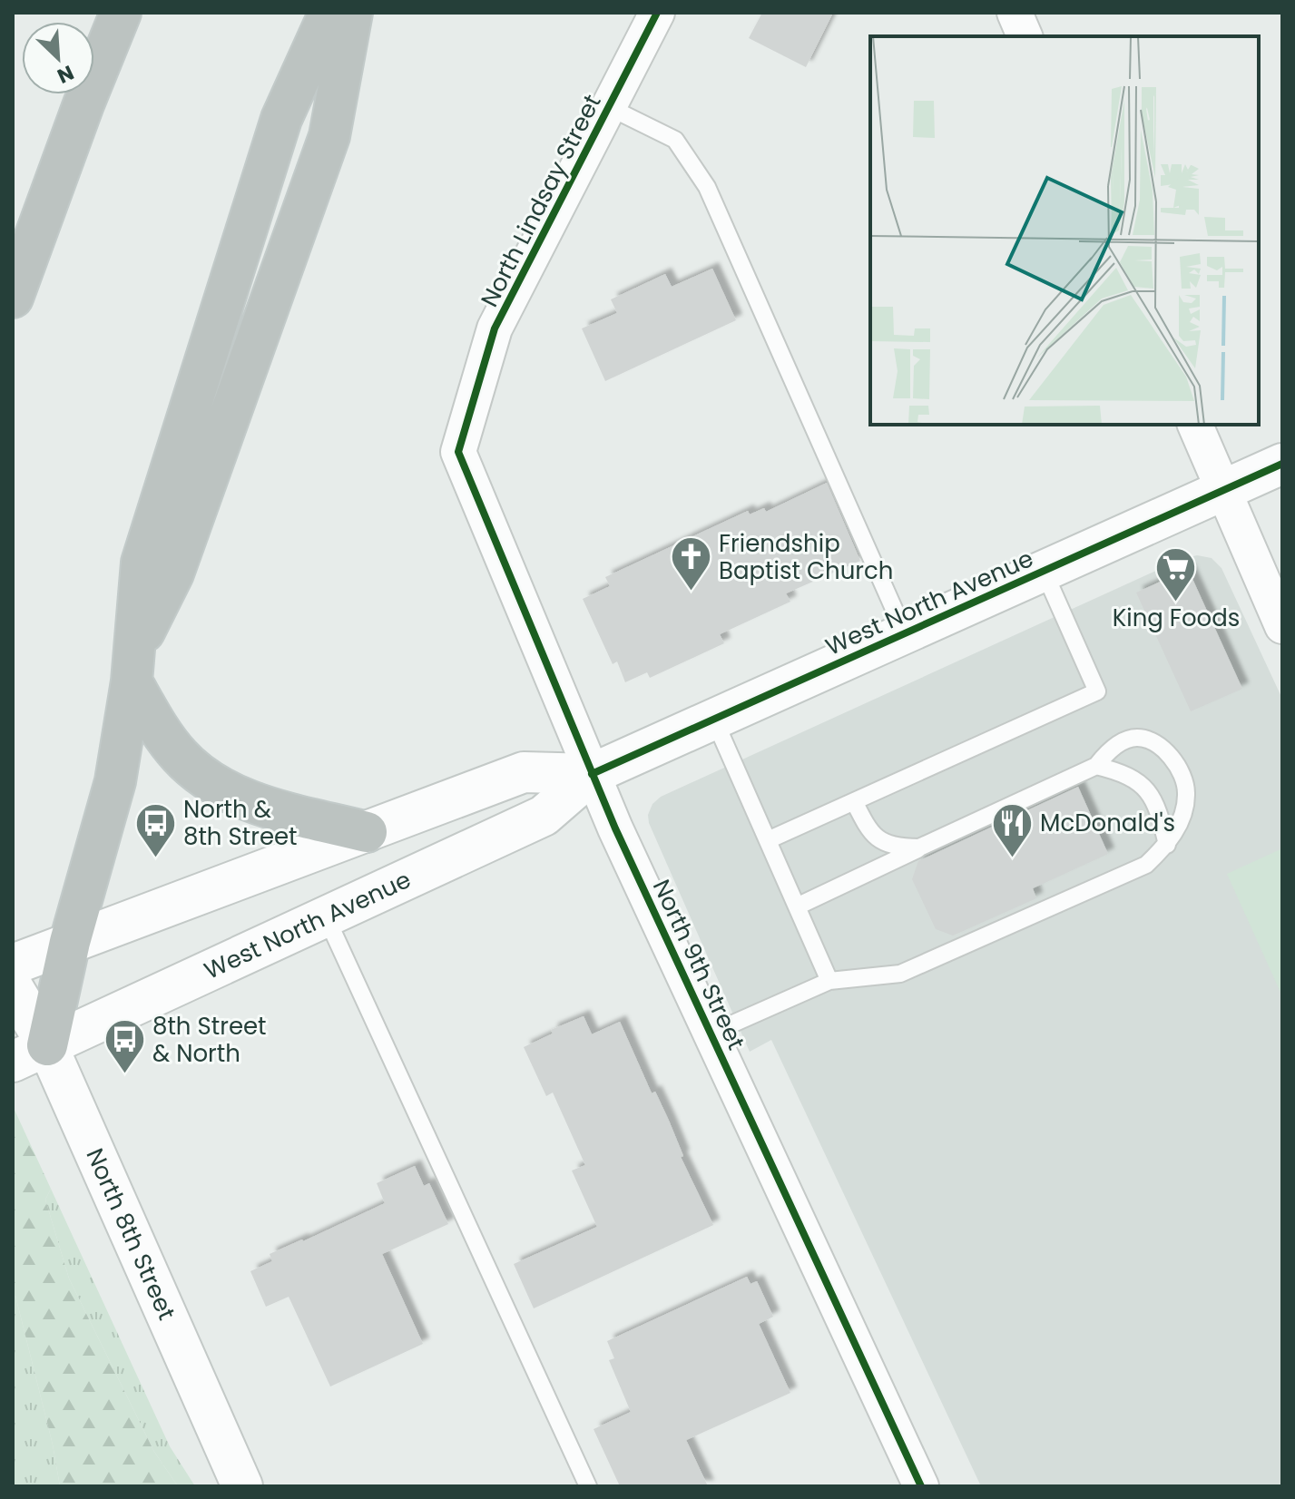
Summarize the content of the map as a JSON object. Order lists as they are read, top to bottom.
{
  "streets": {
    "main road": ["West North Avenue", "North 8th Street"],
    "street": ["North Lindsay Street", "North 9th Street"]
  },
  "crossings": [
    ["North Lindsay Street", "North 9th Street"],
    ["West North Avenue", "North 9th Street"],
    ["West North Avenue", "North 8th Street"]
  ],
  "places": {
    "church": ["Friendship Baptist Church"],
    "supermarket": ["King Foods"],
    "bus stop": ["North & 8th Street", "8th Street & North"],
    "restaurant": ["McDonald's"]
  },
  "north": "bottom right"
}
